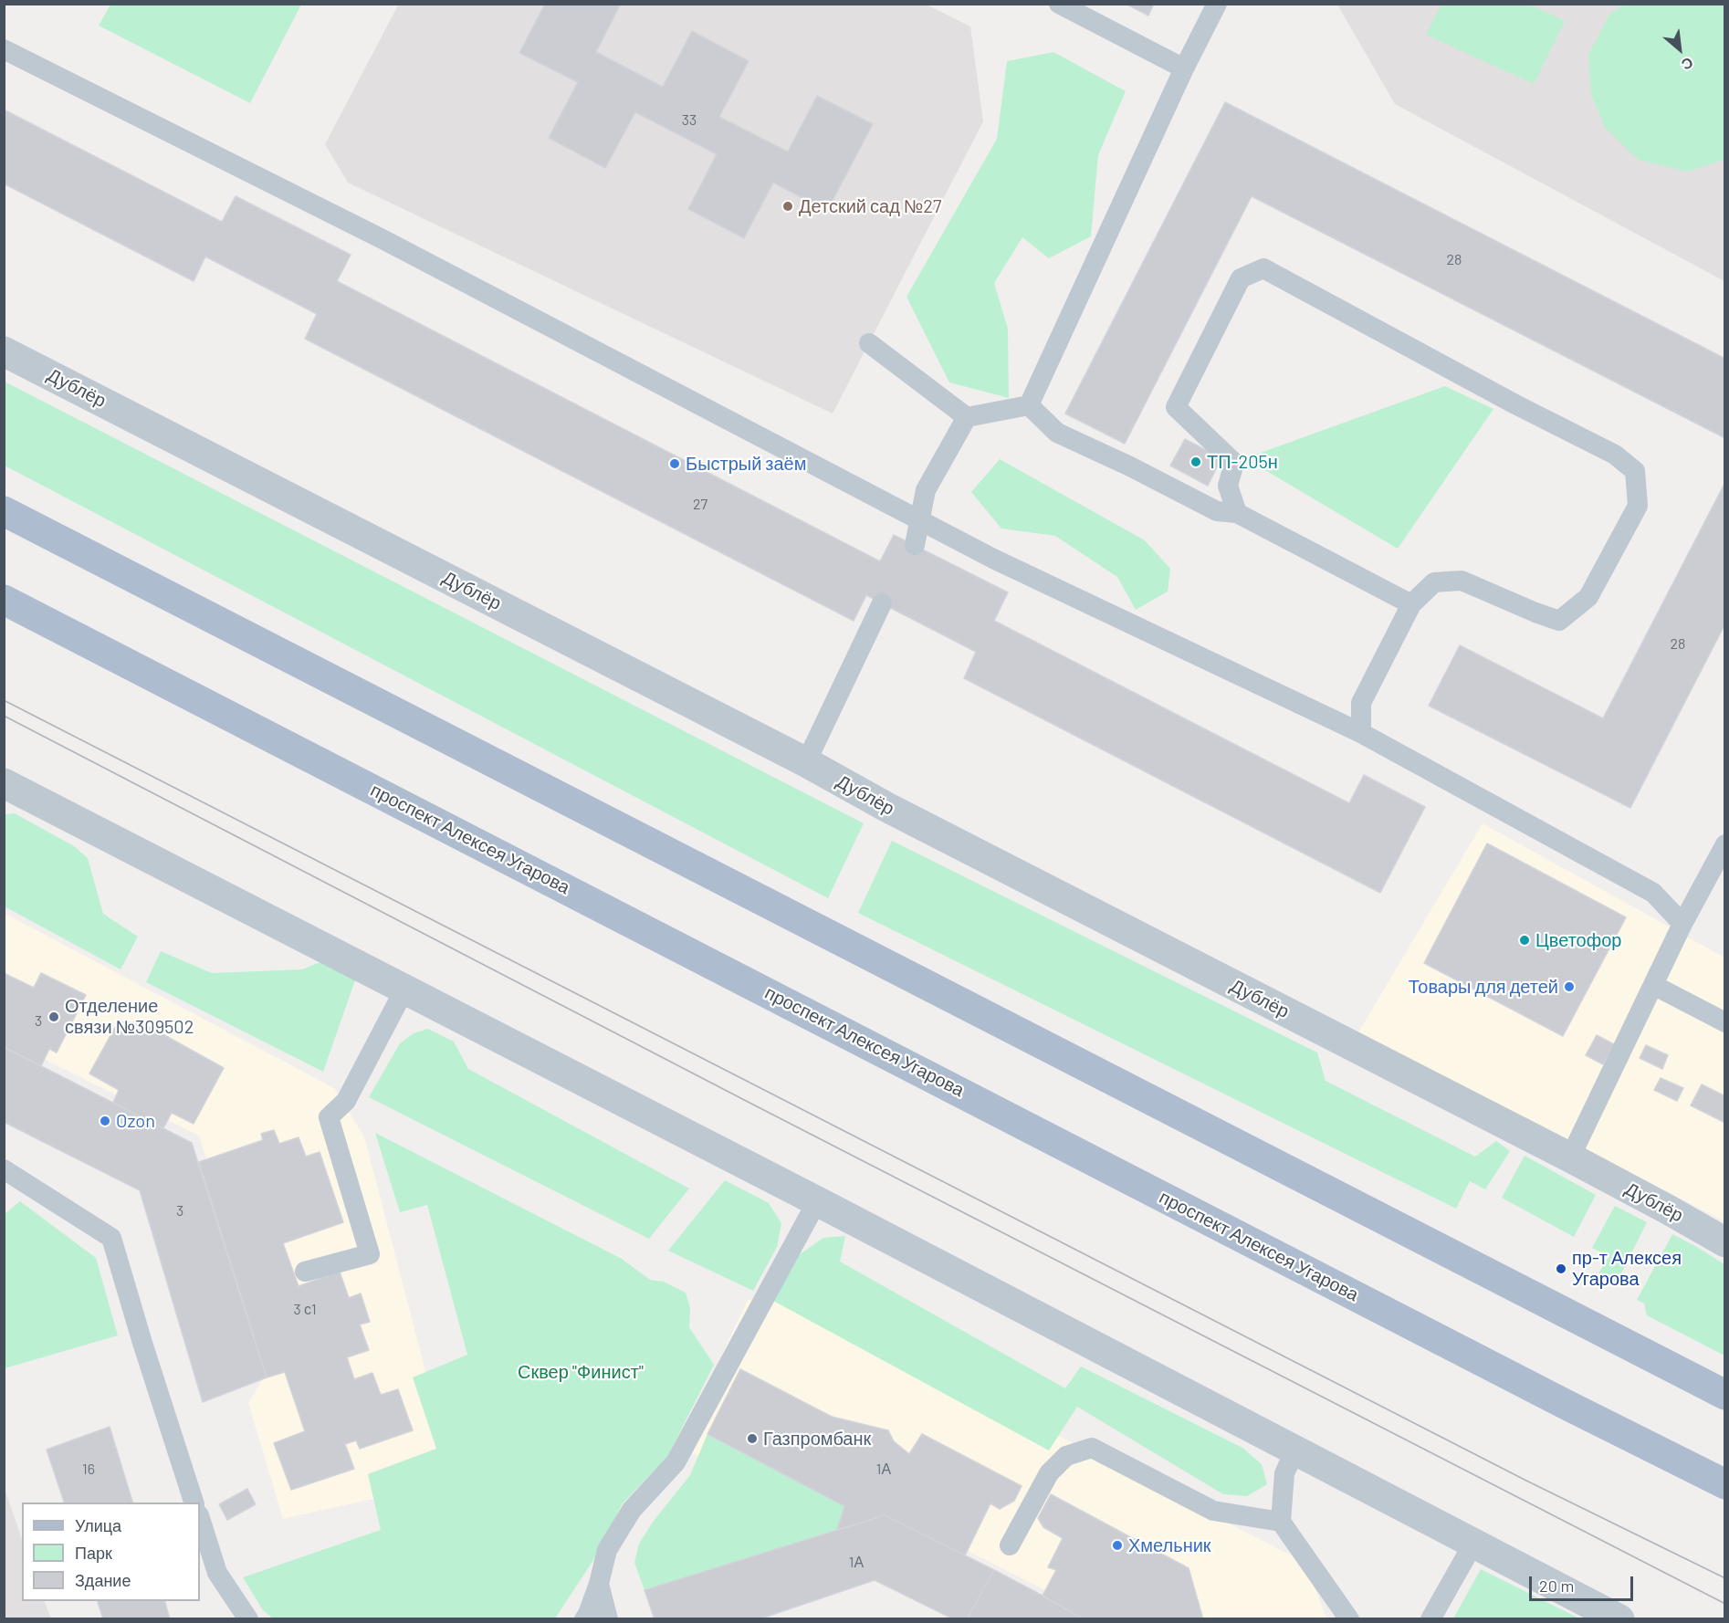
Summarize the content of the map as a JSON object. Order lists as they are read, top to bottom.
{
  "streets": {
    "main road": ["проспект Алексея Угарова"],
    "street": ["Дублёр"]
  },
  "parks": ["Сквер \"Финист\""],
  "places": [
    "Детский сад №27",
    "ТП-205н",
    "Быстрый заём",
    "Цветофор",
    "Товары для детей",
    "Отделение связи №309502",
    "Ozon",
    "пр-т Алексея Угарова",
    "Газпромбанк",
    "Хмельник"
  ],
  "house_numbers": [
    "33",
    "28",
    "27",
    "28",
    "3",
    "3",
    "3 с1",
    "16",
    "1А",
    "1А"
  ],
  "legend": ["Улица", "Парк", "Здание"],
  "scale_bar": "20 m",
  "north": "bottom right"
}
